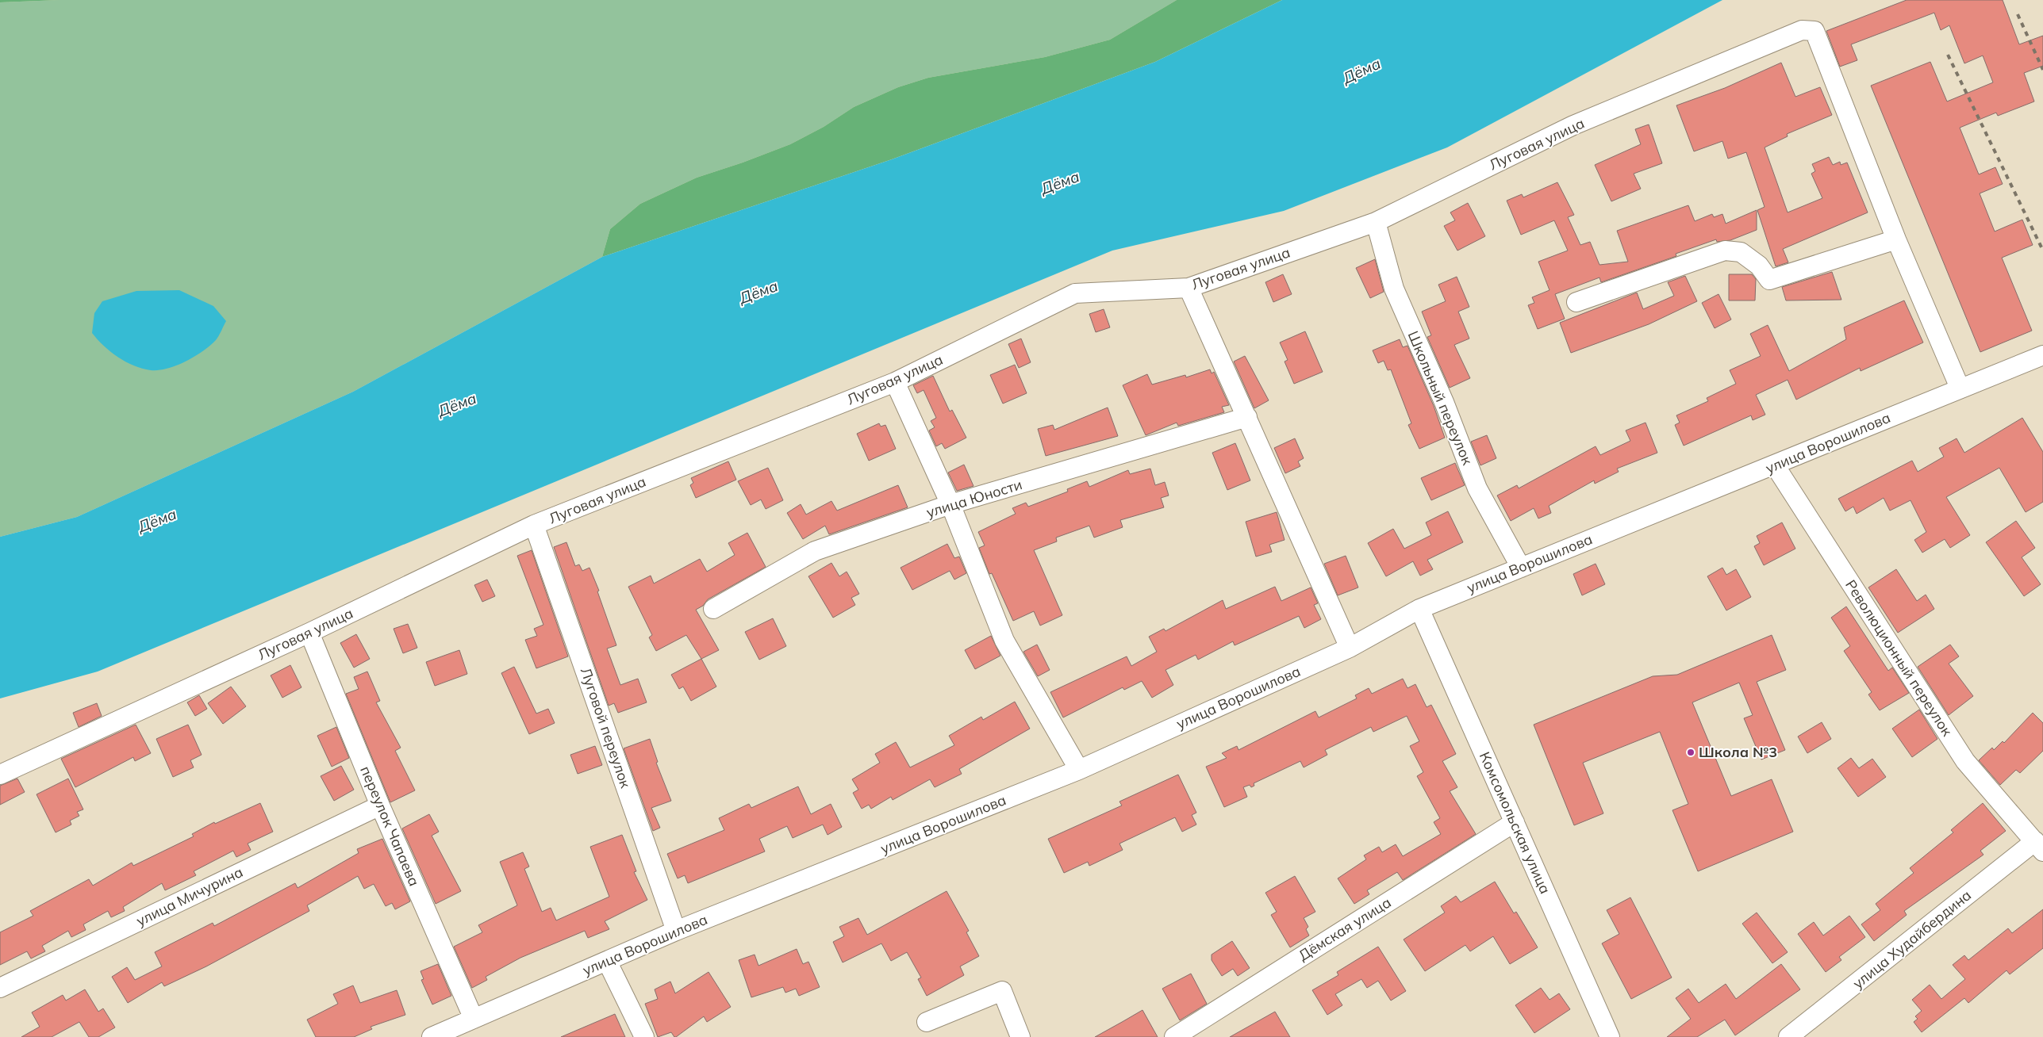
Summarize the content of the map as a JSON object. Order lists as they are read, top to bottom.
{
  "streets": {
    "street": [
      "Луговая улица",
      "Школьный переулок",
      "улица Ворошилова",
      "улица Юности",
      "Революционный переулок",
      "Луговой переулок",
      "Комсомольская улица",
      "переулок Чапаева",
      "улица Мичурина",
      "Дёмская улица",
      "улица Худайбердина"
    ]
  },
  "crossings": [
    ["Луговая улица", "Школьный переулок"],
    ["Луговая улица", "Луговой переулок"],
    ["Луговая улица", "переулок Чапаева"],
    ["Школьный переулок", "улица Ворошилова"],
    ["улица Ворошилова", "Революционный переулок"],
    ["улица Ворошилова", "Луговой переулок"],
    ["улица Ворошилова", "Комсомольская улица"],
    ["улица Ворошилова", "переулок Чапаева"],
    ["Революционный переулок", "улица Худайбердина"],
    ["Комсомольская улица", "Дёмская улица"],
    ["переулок Чапаева", "улица Мичурина"]
  ],
  "water": ["Дёма"],
  "places": ["Школа №3"]
}
